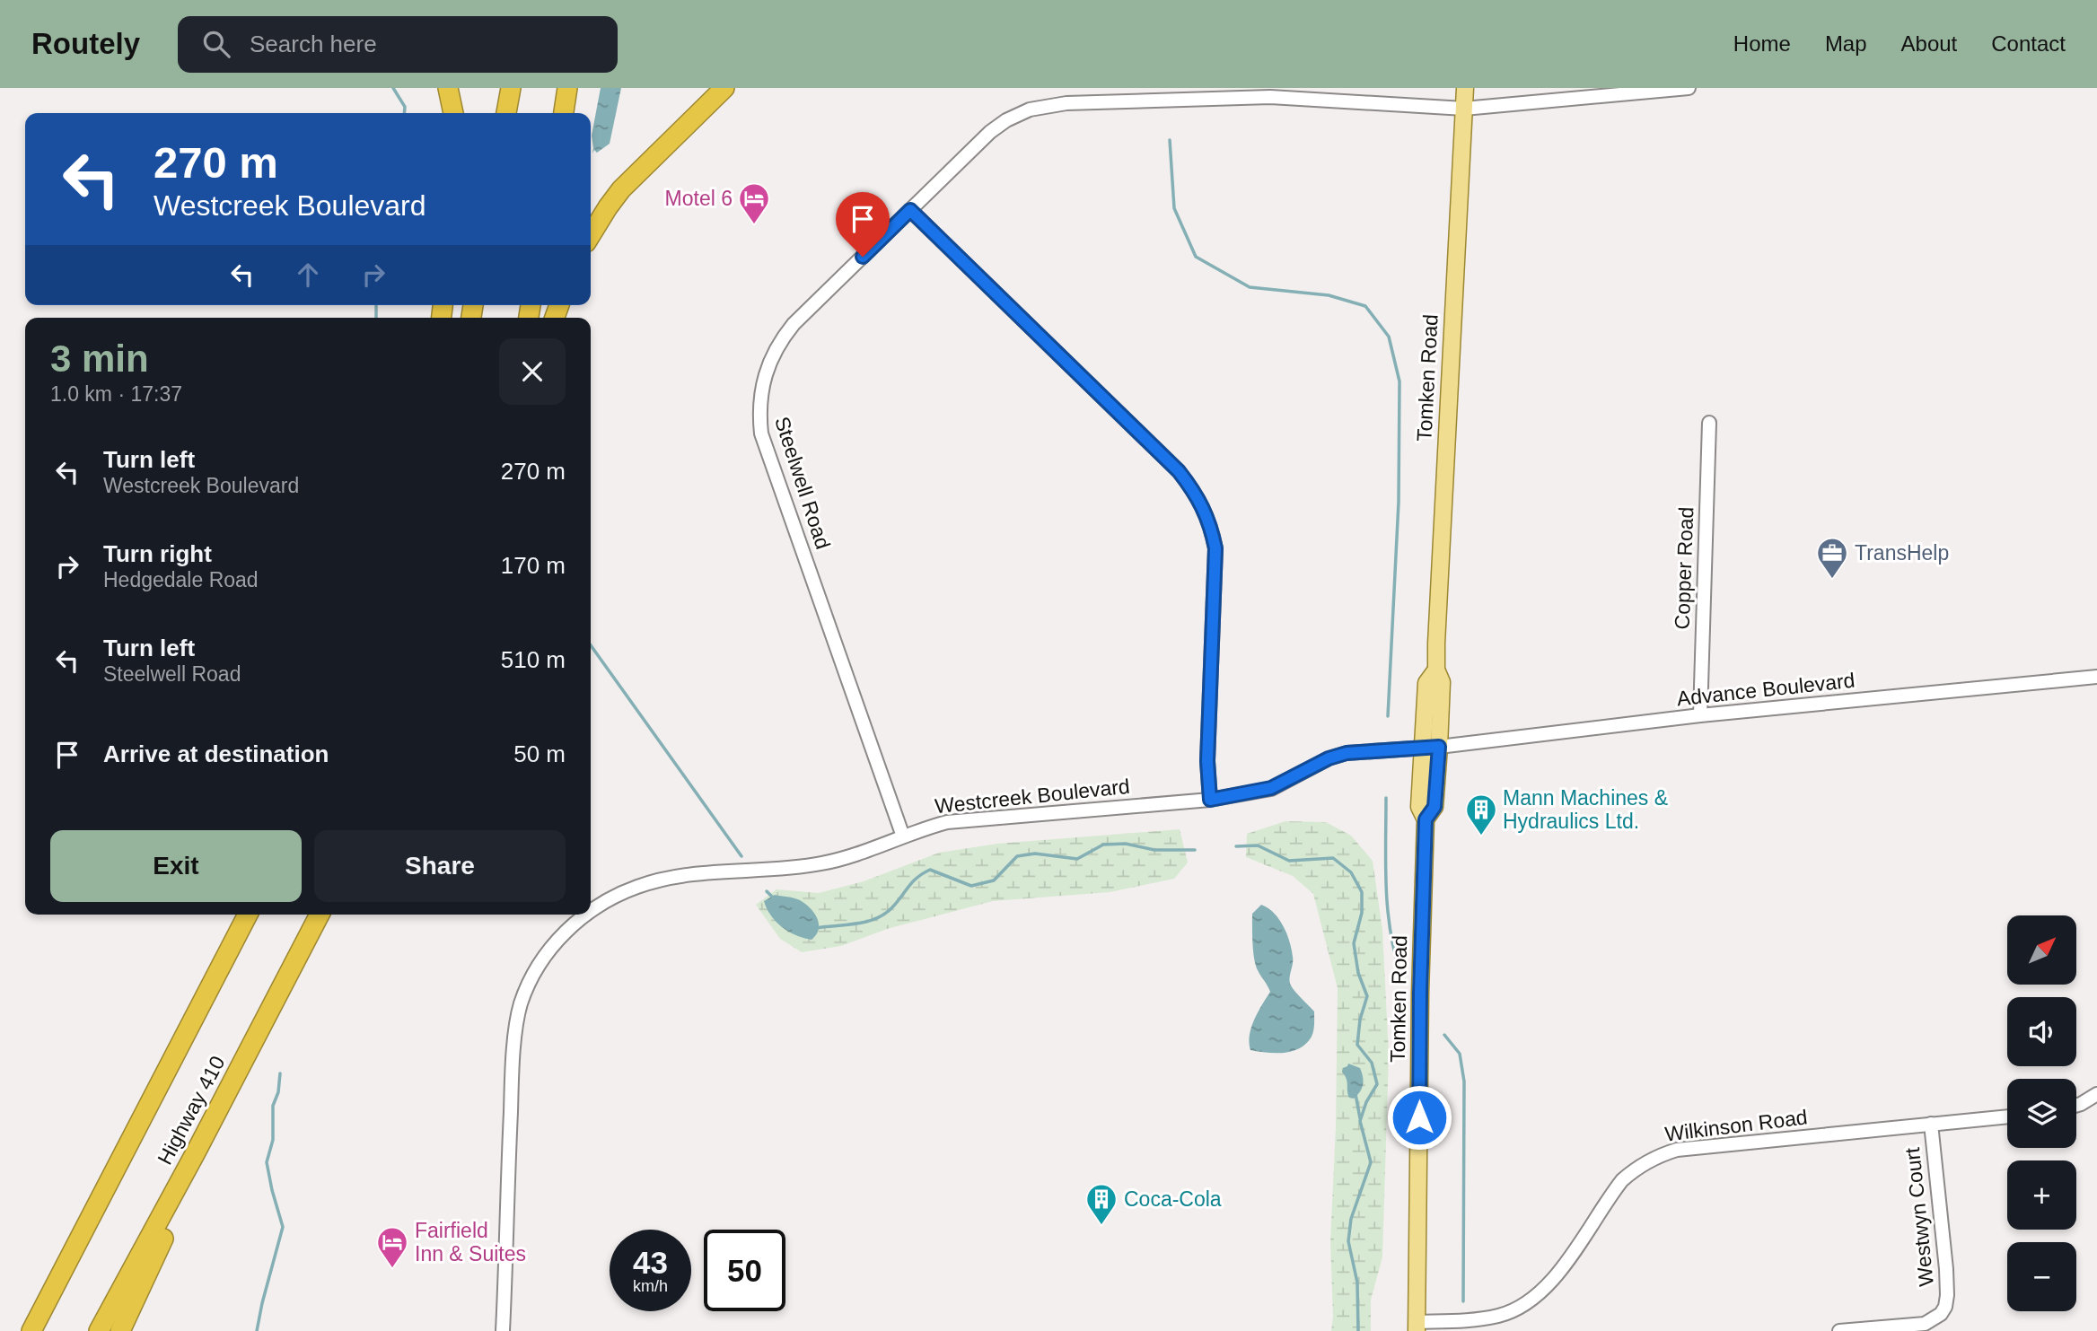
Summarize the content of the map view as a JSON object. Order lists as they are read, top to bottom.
{
  "streets": {
    "highway": ["Highway 410"],
    "main road": ["Tomken Road"],
    "street": [
      "Steelwell Road",
      "Copper Road",
      "Advance Boulevard",
      "Westcreek Boulevard",
      "Wilkinson Road",
      "Westwyn Court"
    ]
  },
  "crossings": [
    ["Tomken Road", "Steelwell Road"],
    ["Tomken Road", "Advance Boulevard"],
    ["Tomken Road", "Westcreek Boulevard"],
    ["Tomken Road", "Wilkinson Road"],
    ["Steelwell Road", "Westcreek Boulevard"],
    ["Copper Road", "Advance Boulevard"],
    ["Advance Boulevard", "Westcreek Boulevard"],
    ["Wilkinson Road", "Westwyn Court"]
  ],
  "places": {
    "hotel": ["Motel 6", "Fairfield Inn & Suites"],
    "office": ["TransHelp"],
    "building": ["Mann Machines & Hydraulics Ltd.", "Coca-Cola"]
  },
  "north": "top right",
  "page": {
    "header": "Routely",
    "search": "Search here",
    "nav": [
      "Home",
      "Map",
      "About",
      "Contact"
    ],
    "turn": ["270 m", "Westcreek Boulevard"],
    "heading": ["3 min", "1.0 km · 17:37"],
    "list": [
      {
        "name": "Turn left",
        "note": "Westcreek Boulevard",
        "value": "270 m"
      },
      {
        "name": "Turn right",
        "note": "Hedgedale Road",
        "value": "170 m"
      },
      {
        "name": "Turn left",
        "note": "Steelwell Road",
        "value": "510 m"
      },
      {
        "name": "Arrive at destination",
        "value": "50 m"
      }
    ],
    "buttons": ["Exit", "Share"],
    "map_buttons": ["+", "−"],
    "speed": "43 km/h",
    "limit": "50"
  }
}
